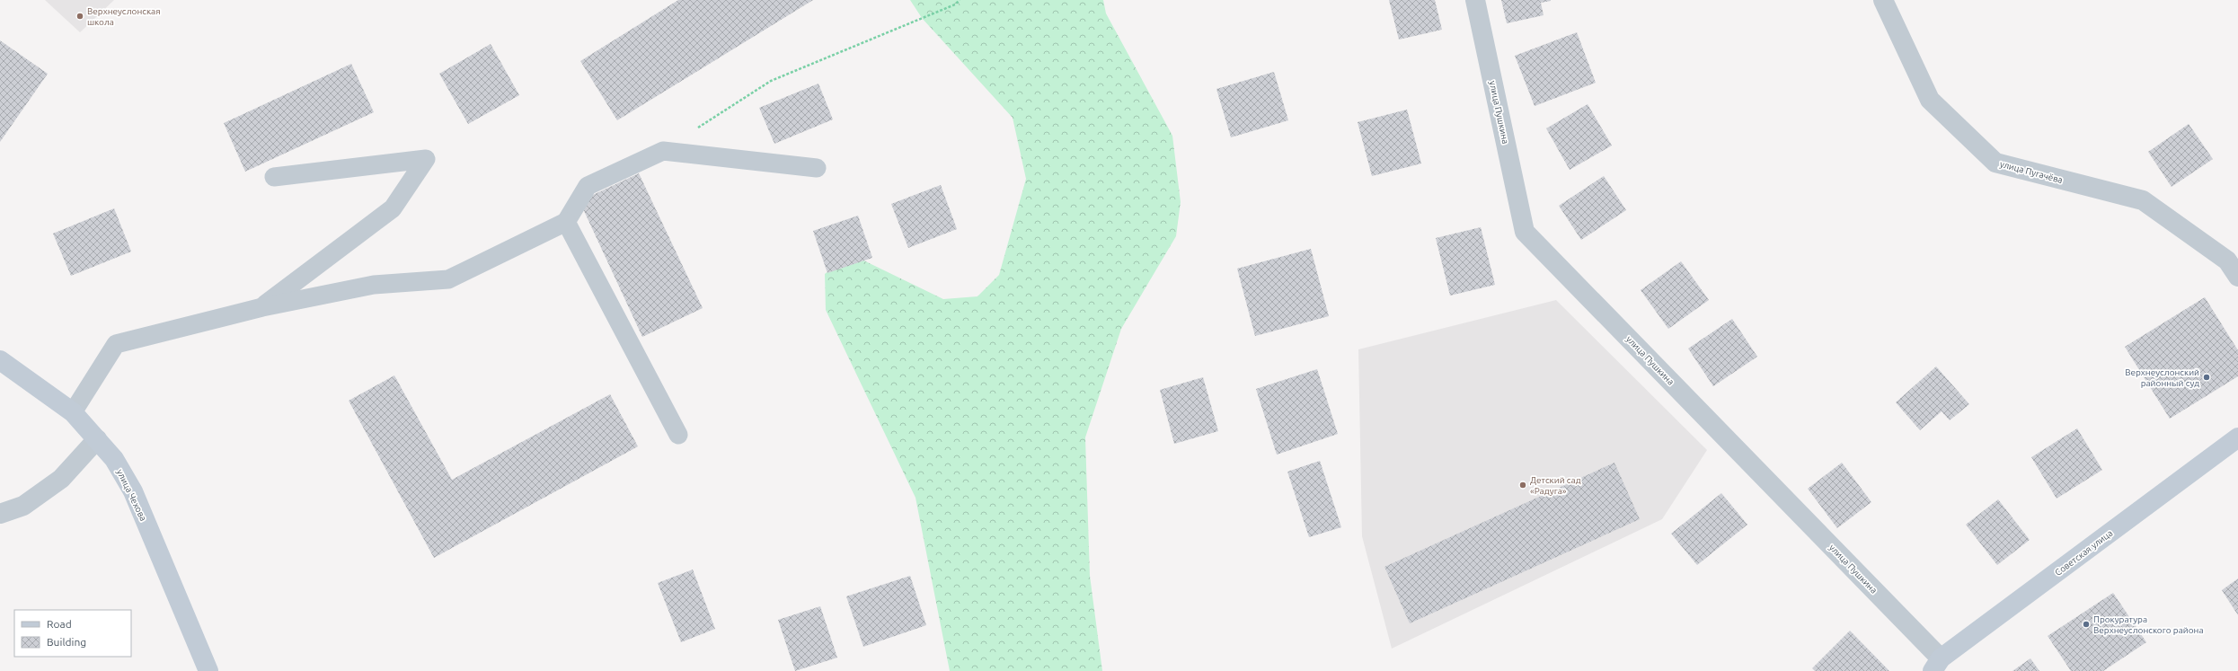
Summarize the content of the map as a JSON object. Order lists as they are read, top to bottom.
{
  "streets": {
    "street": [
      "улица Пушкина",
      "улица Пугачёва",
      "улица Чехова",
      "Советская улица"
    ]
  },
  "crossings": [
    ["улица Пушкина", "Советская улица"]
  ],
  "places": [
    "Верхнеуслонская школа",
    "Верхнеуслонский районный суд",
    "Детский сад «Радуга»",
    "Прокуратура Верхнеуслонского района"
  ],
  "legend": ["Road", "Building"]
}
